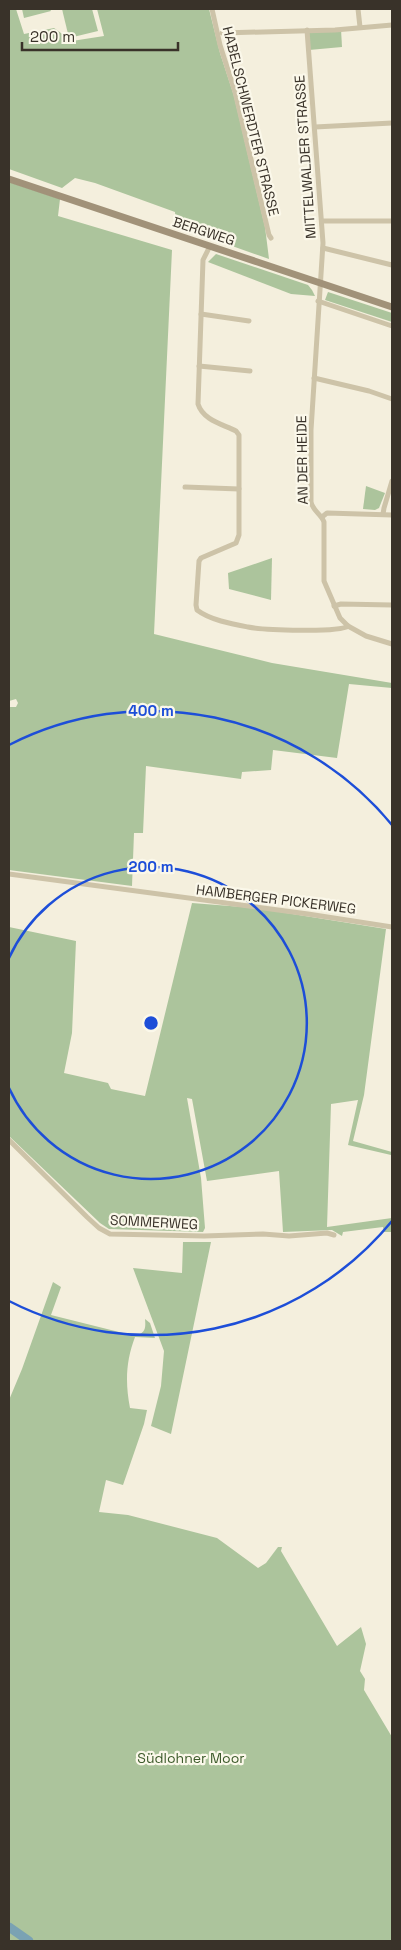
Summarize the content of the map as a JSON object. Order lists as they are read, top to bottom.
{
  "streets": {
    "main road": ["BERGWEG"],
    "street": [
      "HABELSCHWERDTER STRASSE",
      "MITTELWALDER STRASSE",
      "AN DER HEIDE",
      "HAMBERGER PICKERWEG",
      "SOMMERWEG"
    ]
  },
  "crossings": [
    ["MITTELWALDER STRASSE", "BERGWEG"],
    ["MITTELWALDER STRASSE", "AN DER HEIDE"],
    ["BERGWEG", "AN DER HEIDE"]
  ],
  "parks": ["Südlohner Moor"],
  "scale_bar": "200 m",
  "rings": ["400 m", "200 m"]
}
